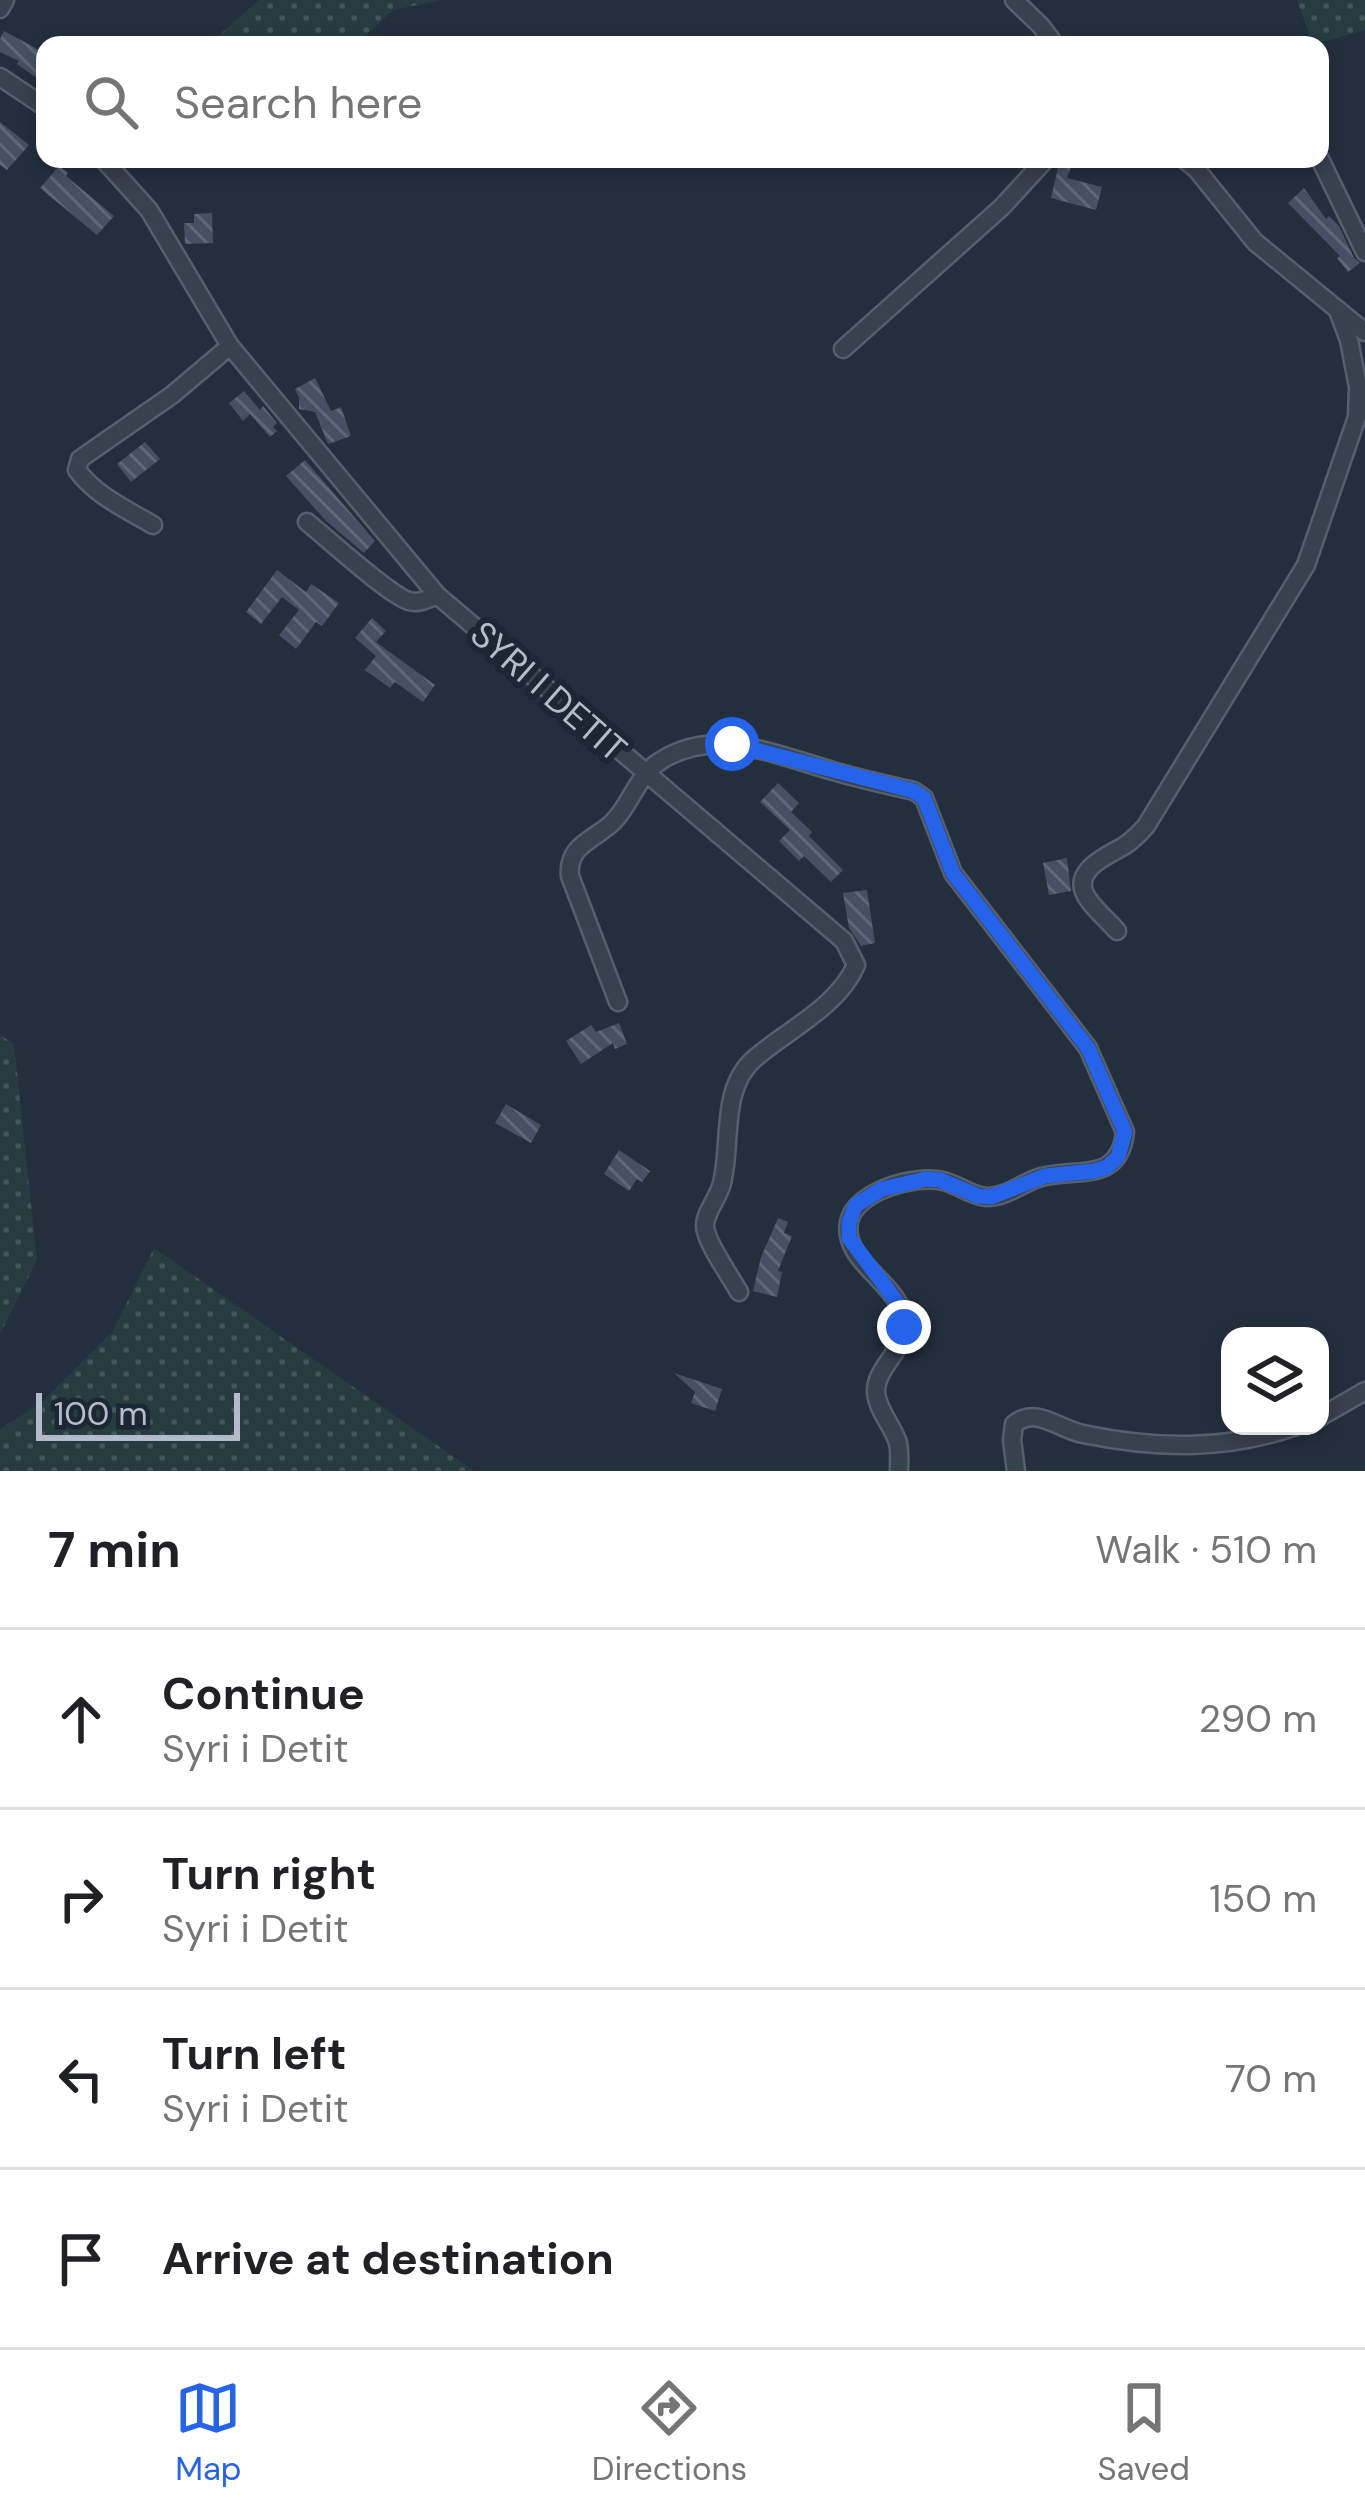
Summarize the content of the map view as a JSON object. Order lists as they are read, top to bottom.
{
  "streets": {
    "street": ["SYRI I DETIT"]
  },
  "scale_bar": "100 m",
  "page": {
    "search": "Search here",
    "scale": "100 m",
    "heading": ["7 min", "Walk · 510 m"],
    "list": [
      ["Continue", "Syri i Detit", "290 m"],
      ["Turn right", "Syri i Detit", "150 m"],
      ["Turn left", "Syri i Detit", "70 m"],
      "Arrive at destination"
    ],
    "nav": ["Map", "Directions", "Saved"]
  }
}
